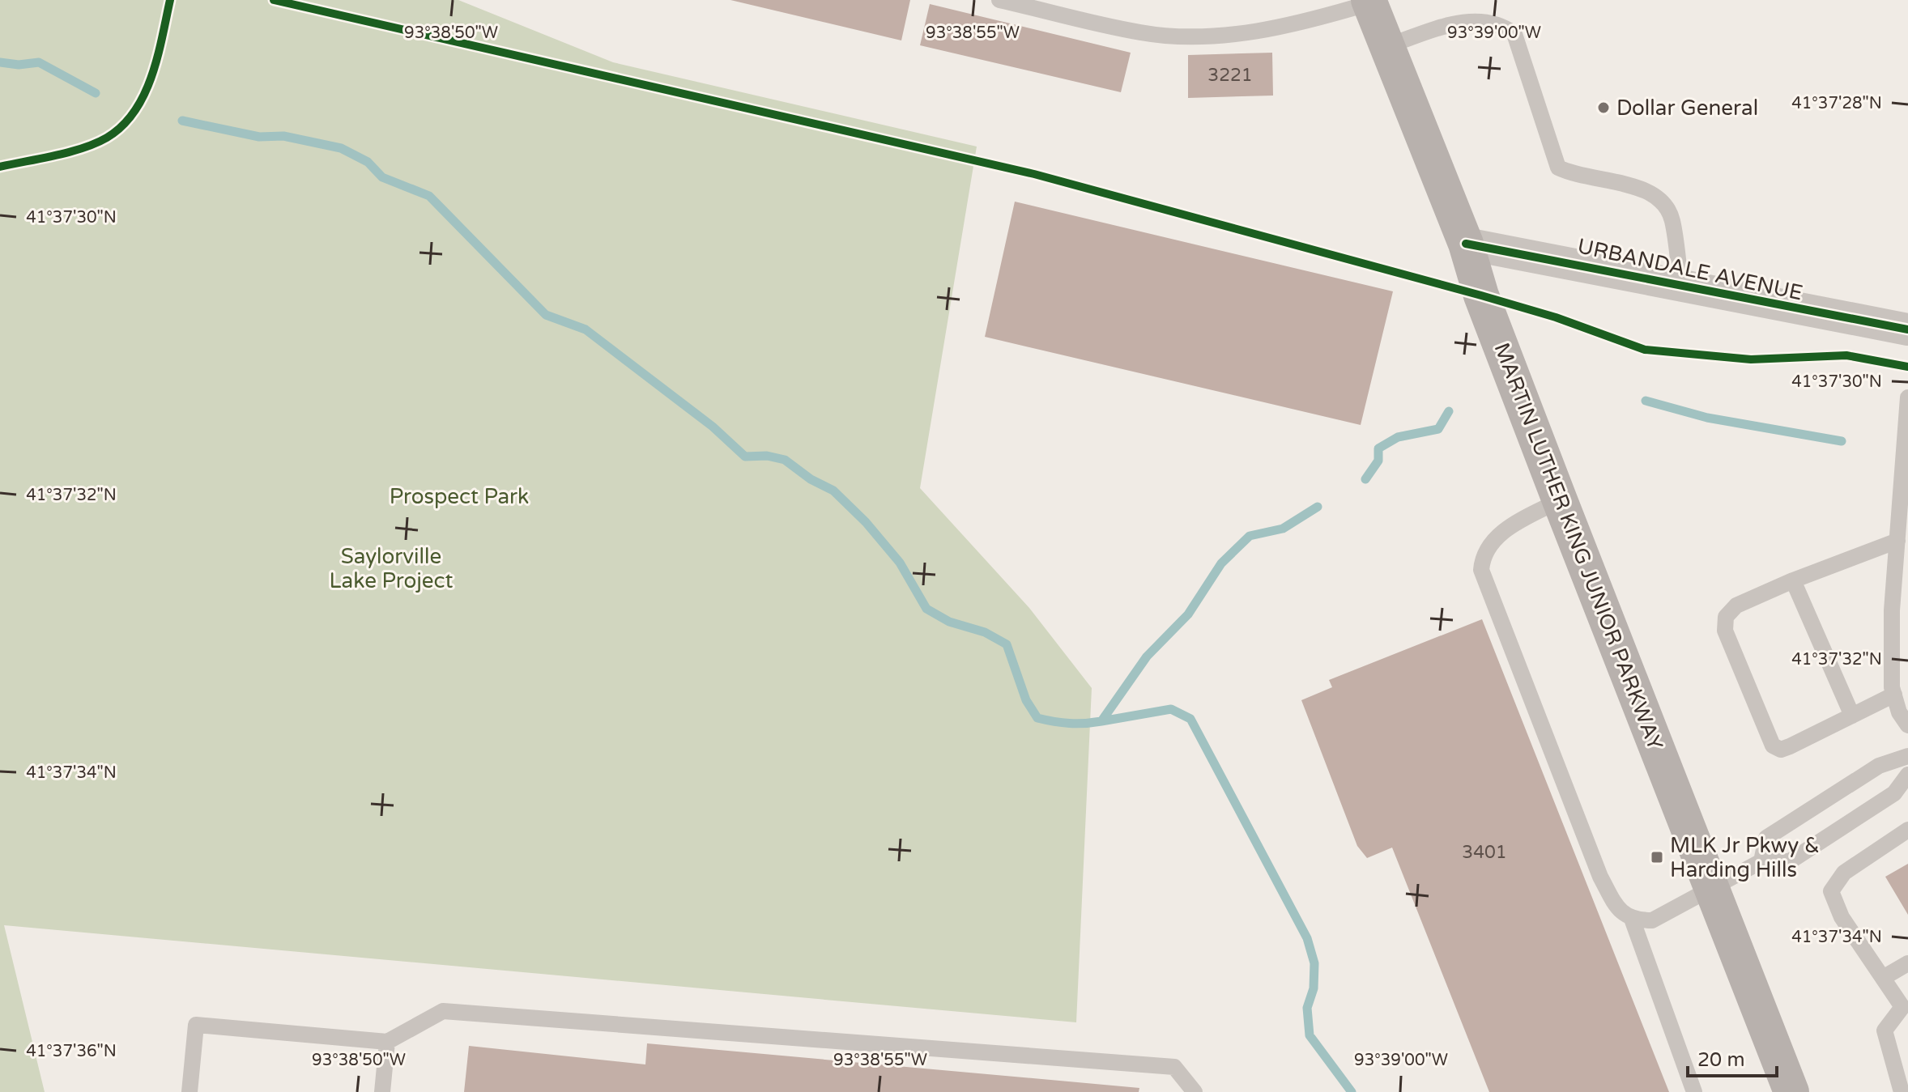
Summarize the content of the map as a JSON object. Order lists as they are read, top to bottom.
{
  "streets": {
    "main road": ["MARTIN LUTHER KING JUNIOR PARKWAY"],
    "street": ["URBANDALE AVENUE"]
  },
  "crossings": [
    ["URBANDALE AVENUE", "MARTIN LUTHER KING JUNIOR PARKWAY"]
  ],
  "parks": ["Prospect Park", "Saylorville Lake Project"],
  "places": {
    "other": ["Dollar General"],
    "transit": ["MLK Jr Pkwy & Harding Hills"]
  },
  "house_numbers": ["3221", "3401"],
  "scale_bar": "20 m",
  "coordinates": [
    "93°38'50\"W",
    "93°38'55\"W",
    "93°39'00\"W",
    "41°37'28\"N",
    "41°37'30\"N",
    "41°37'32\"N",
    "41°37'34\"N",
    "41°37'36\"N"
  ]
}
